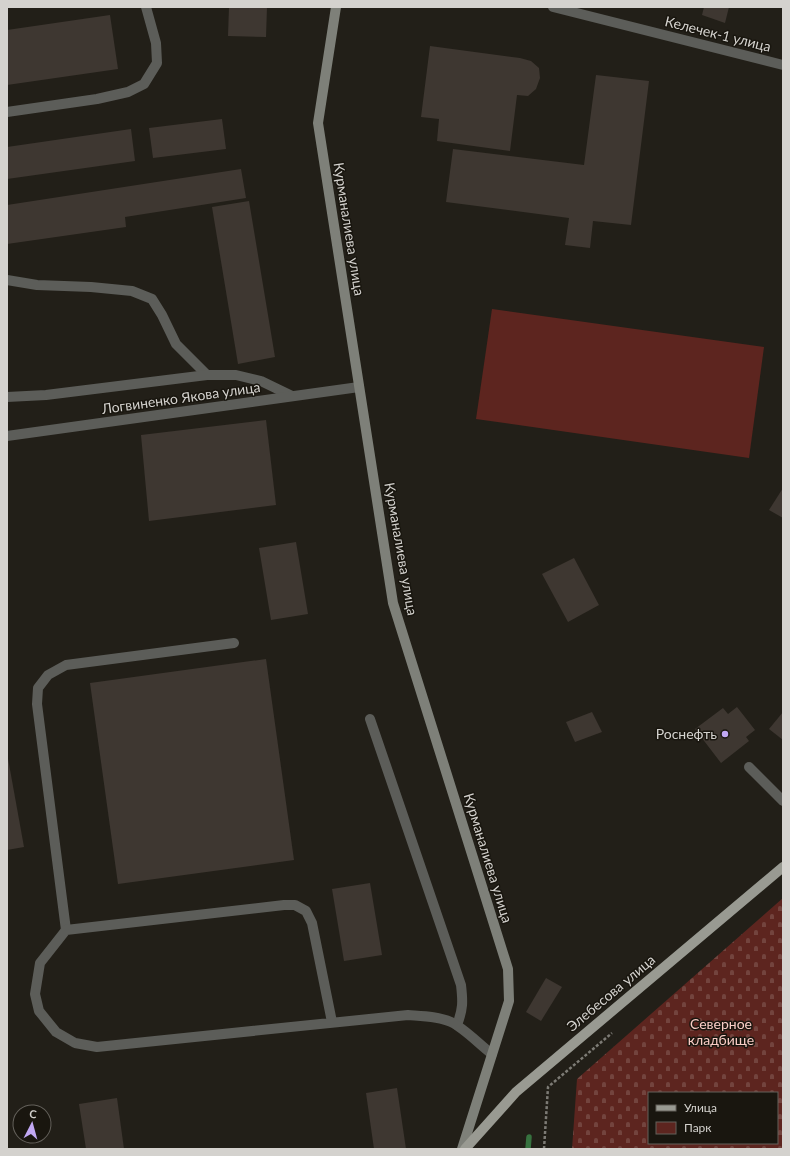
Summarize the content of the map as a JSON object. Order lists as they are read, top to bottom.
{
  "streets": {
    "main road": ["Элебесова улица"],
    "street": ["Келечек-1 улица", "Курманалиева улица", "Логвиненко Якова улица"]
  },
  "crossings": [
    ["Курманалиева улица", "Логвиненко Якова улица"]
  ],
  "parks": ["Северное кладбище"],
  "places": ["Роснефть"],
  "legend": ["Улица", "Парк"],
  "north": "top"
}
